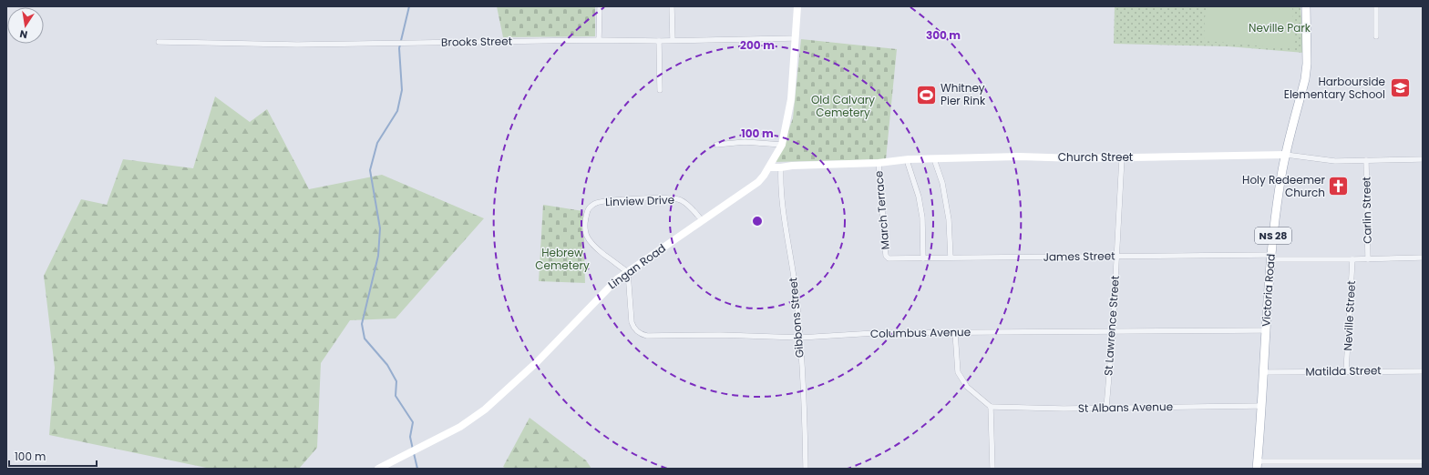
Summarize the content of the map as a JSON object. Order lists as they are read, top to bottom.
{
  "streets": {
    "main road": ["NS 28", "Victoria Road"],
    "street": [
      "Brooks Street",
      "Church Street",
      "Linview Drive",
      "March Terrace",
      "Carlin Street",
      "James Street",
      "Lingan Road",
      "Neville Street",
      "Gibbons Street",
      "St Lawrence Street",
      "Columbus Avenue",
      "Matilda Street",
      "St Albans Avenue"
    ]
  },
  "crossings": [
    ["Brooks Street", "Lingan Road"],
    ["Church Street", "March Terrace"],
    ["Church Street", "Carlin Street"],
    ["Church Street", "Lingan Road"],
    ["Church Street", "Victoria Road"],
    ["Church Street", "Gibbons Street"],
    ["Church Street", "St Lawrence Street"],
    ["Linview Drive", "Lingan Road"],
    ["Linview Drive", "Columbus Avenue"],
    ["March Terrace", "James Street"],
    ["Carlin Street", "James Street"],
    ["James Street", "Victoria Road"],
    ["James Street", "Neville Street"],
    ["James Street", "St Lawrence Street"],
    ["Lingan Road", "Columbus Avenue"],
    ["Victoria Road", "Columbus Avenue"],
    ["Victoria Road", "Matilda Street"],
    ["Victoria Road", "St Albans Avenue"],
    ["Neville Street", "Matilda Street"],
    ["Gibbons Street", "Columbus Avenue"],
    ["St Lawrence Street", "Columbus Avenue"],
    ["St Lawrence Street", "St Albans Avenue"]
  ],
  "parks": ["Neville Park", "Old Calvary Cemetery", "Hebrew Cemetery"],
  "places": {
    "school or university": ["Harbourside Elementary School"],
    "sports": ["Whitney Pier Rink"],
    "church": ["Holy Redeemer Church"]
  },
  "scale_bar": "100 m",
  "north": "bottom",
  "rings": ["300 m", "200 m", "100 m"]
}
